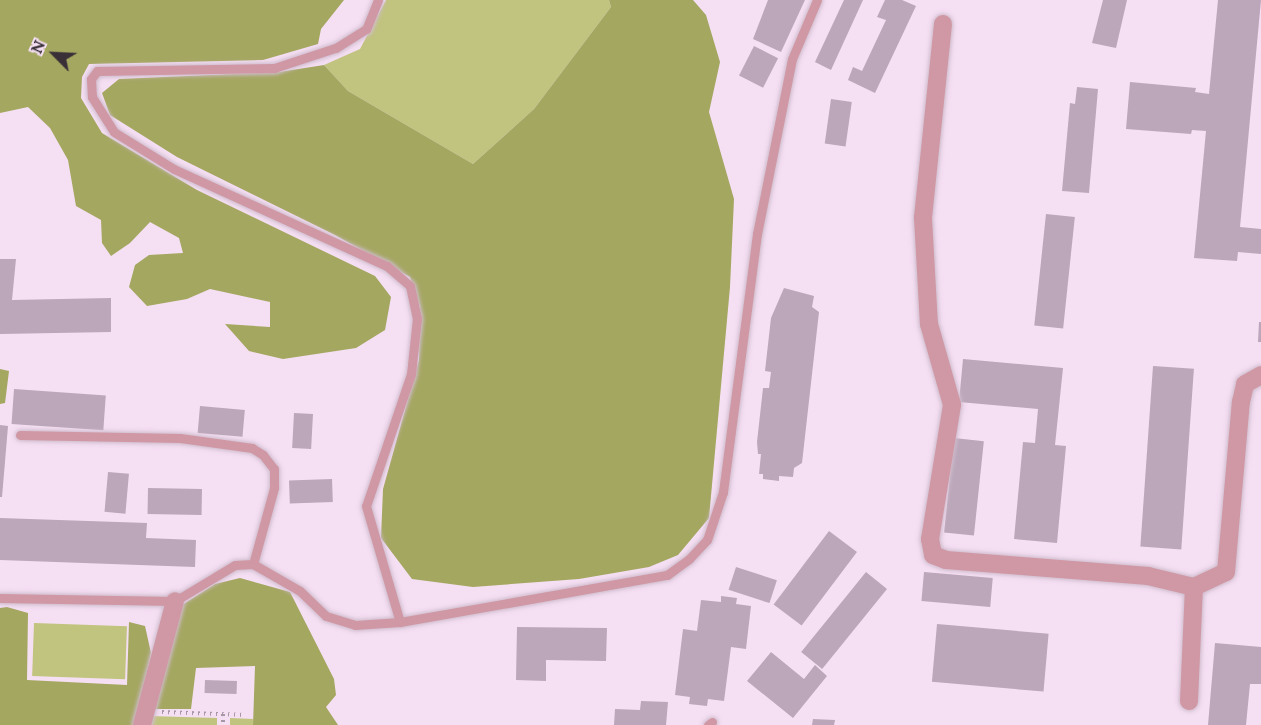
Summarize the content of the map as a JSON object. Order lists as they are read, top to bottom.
{
  "north": "top left"
}
